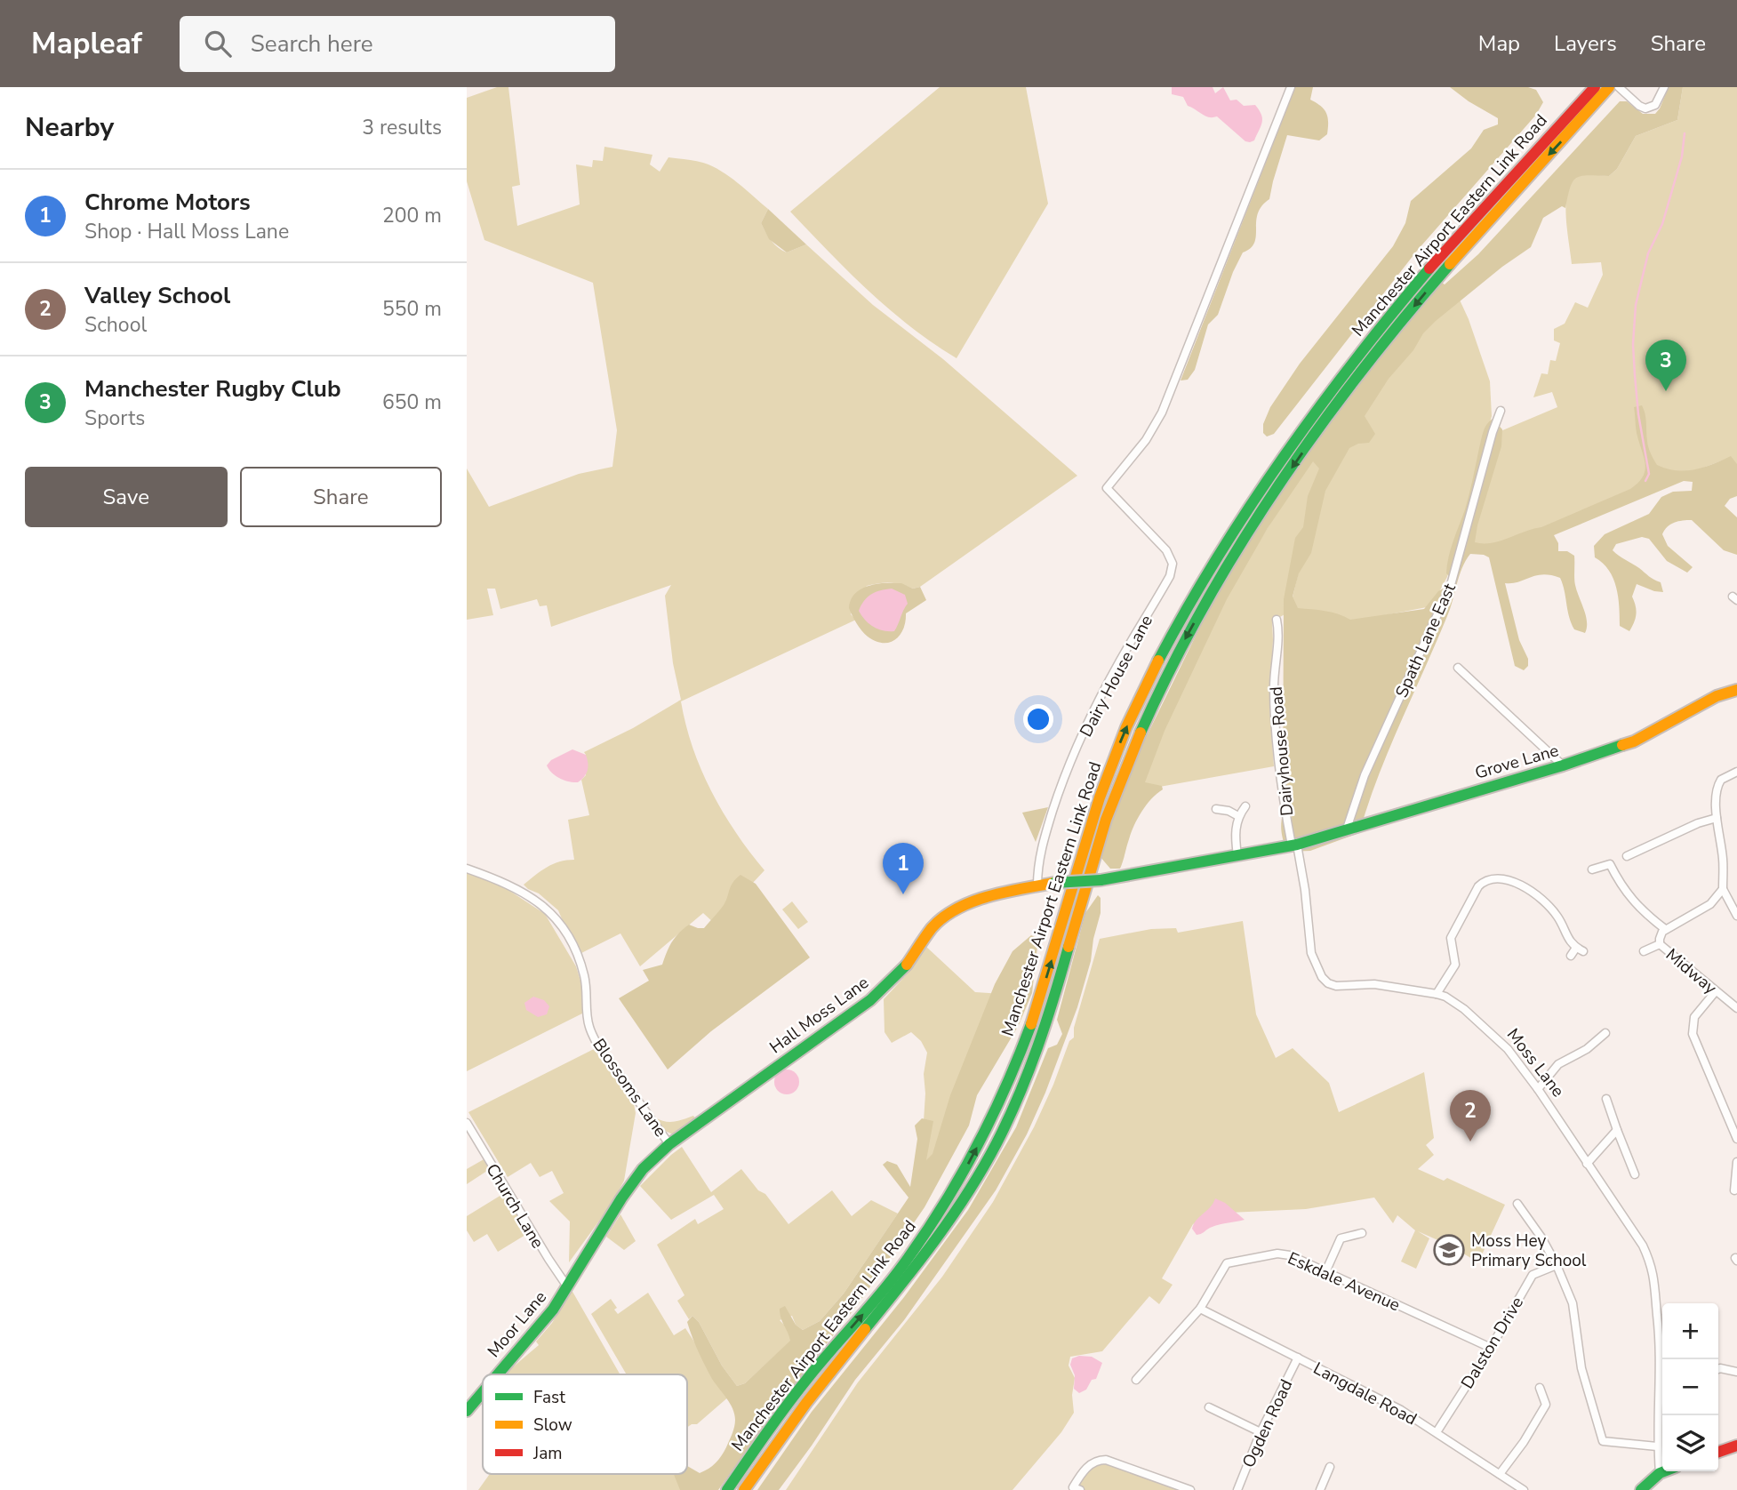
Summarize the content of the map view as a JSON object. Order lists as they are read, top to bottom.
{
  "streets": {
    "main road": [
      "Manchester Airport Eastern Link Road",
      "Grove Lane",
      "Hall Moss Lane",
      "Moor Lane"
    ],
    "street": [
      "Spath Lane East",
      "Dairy House Lane",
      "Dairyhouse Road",
      "Midway",
      "Moss Lane",
      "Blossoms Lane",
      "Church Lane",
      "Eskdale Avenue",
      "Dalston Drive",
      "Langdale Road",
      "Ogden Road"
    ]
  },
  "crossings": [
    ["Spath Lane East", "Grove Lane"],
    ["Dairy House Lane", "Hall Moss Lane"],
    ["Dairyhouse Road", "Grove Lane"],
    ["Dairyhouse Road", "Hall Moss Lane"],
    ["Dairyhouse Road", "Moss Lane"],
    ["Grove Lane", "Hall Moss Lane"],
    ["Grove Lane", "Moss Lane"],
    ["Hall Moss Lane", "Moss Lane"],
    ["Hall Moss Lane", "Blossoms Lane"],
    ["Hall Moss Lane", "Church Lane"],
    ["Hall Moss Lane", "Moor Lane"],
    ["Church Lane", "Moor Lane"],
    ["Eskdale Avenue", "Dalston Drive"],
    ["Eskdale Avenue", "Langdale Road"],
    ["Dalston Drive", "Langdale Road"],
    ["Langdale Road", "Ogden Road"]
  ],
  "places": {
    "school or university": ["Moss Hey Primary School"]
  },
  "legend": ["Fast", "Slow", "Jam"],
  "page": {
    "header": "Mapleaf",
    "search": "Search here",
    "nav": ["Map", "Layers", "Share"],
    "heading": ["Nearby", "3 results"],
    "list": [
      {
        "mark": "1",
        "name": "Chrome Motors",
        "note": "Shop · Hall Moss Lane",
        "value": "200 m"
      },
      {
        "mark": "2",
        "name": "Valley School",
        "note": "School",
        "value": "550 m"
      },
      {
        "mark": "3",
        "name": "Manchester Rugby Club",
        "note": "Sports",
        "value": "650 m"
      }
    ],
    "pins": ["3", "1", "2"],
    "buttons": ["Save", "Share"],
    "map_buttons": ["+", "−"]
  }
}
